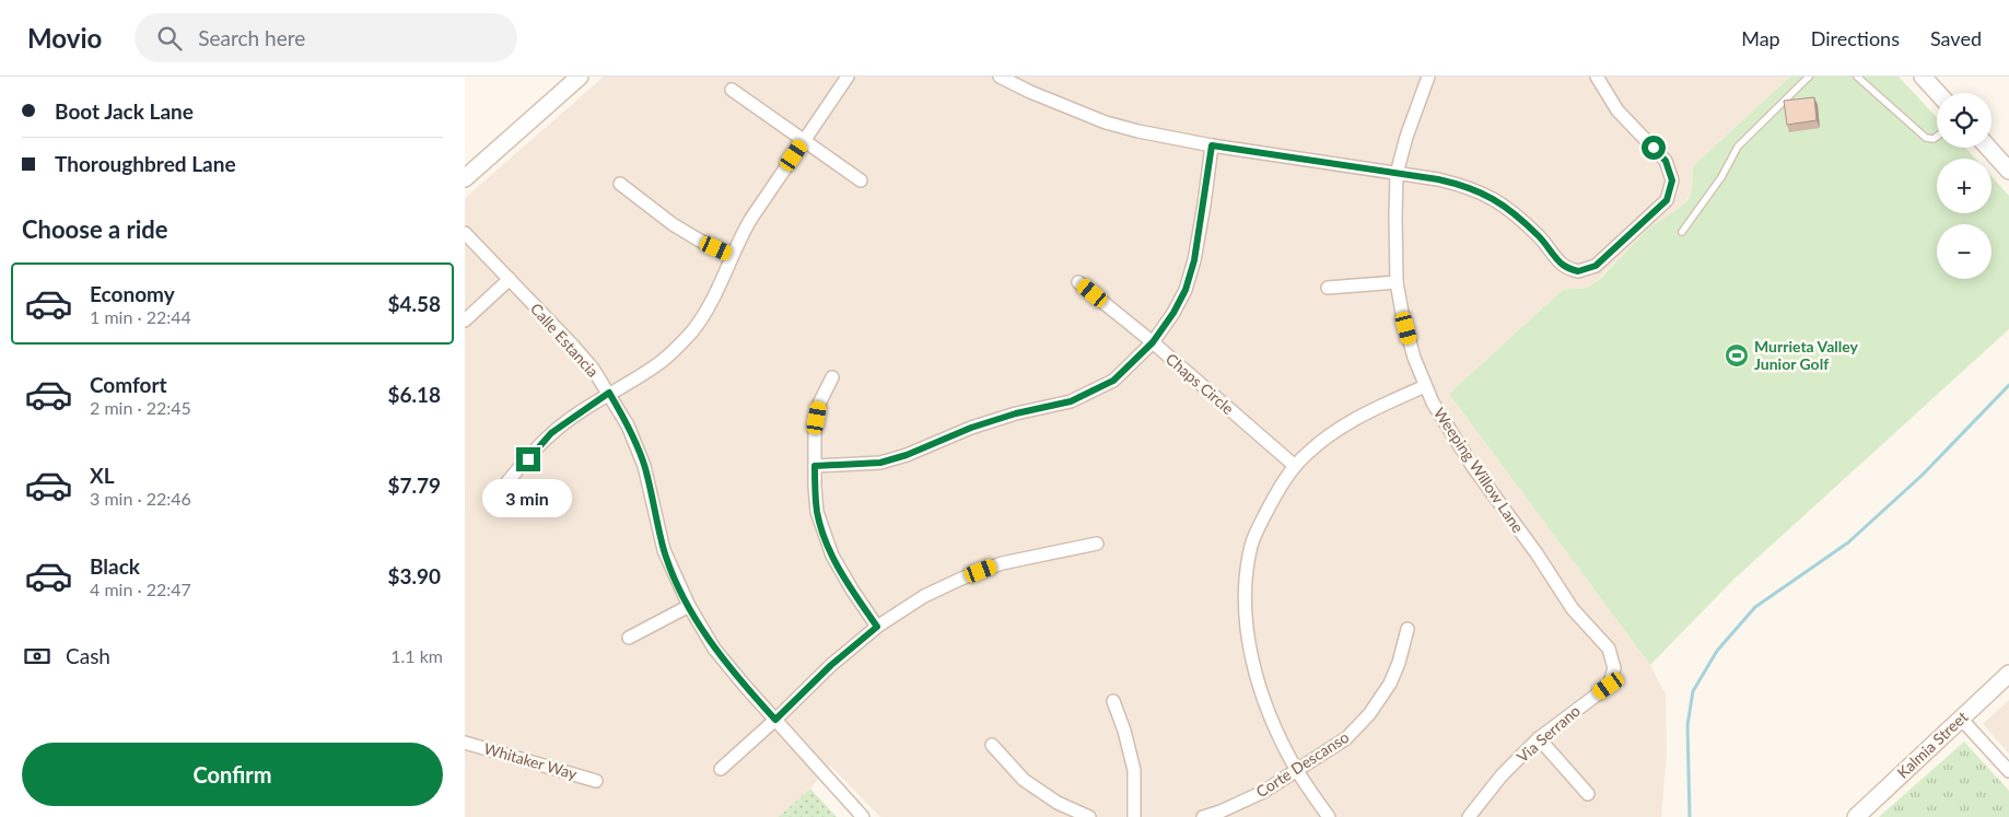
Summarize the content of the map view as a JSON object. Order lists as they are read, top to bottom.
{
  "streets": {
    "street": [
      "Calle Estancia",
      "Chaps Circle",
      "Weeping Willow Lane",
      "Via Serrano",
      "Kalmia Street",
      "Whitaker Way",
      "Corte Descanso"
    ]
  },
  "crossings": [
    ["Weeping Willow Lane", "Via Serrano"]
  ],
  "places": {
    "sports": ["Murrieta Valley Junior Golf"]
  },
  "page": {
    "header": "Movio",
    "search": "Search here",
    "nav": ["Map", "Directions", "Saved"],
    "banner": ["Boot Jack Lane", "Thoroughbred Lane"],
    "map_buttons": ["+", "−"],
    "heading": "Choose a ride",
    "list": [
      {
        "name": "Economy",
        "note": "1 min · 22:44",
        "value": "$4.58"
      },
      {
        "name": "Comfort",
        "note": "2 min · 22:45",
        "value": "$6.18"
      },
      {
        "name": "XL",
        "note": "3 min · 22:46",
        "value": "$7.79"
      },
      {
        "name": "Black",
        "note": "4 min · 22:47",
        "value": "$3.90"
      }
    ],
    "bubble": "3 min",
    "pay": ["Cash", "1.1 km"],
    "buttons": "Confirm"
  }
}
